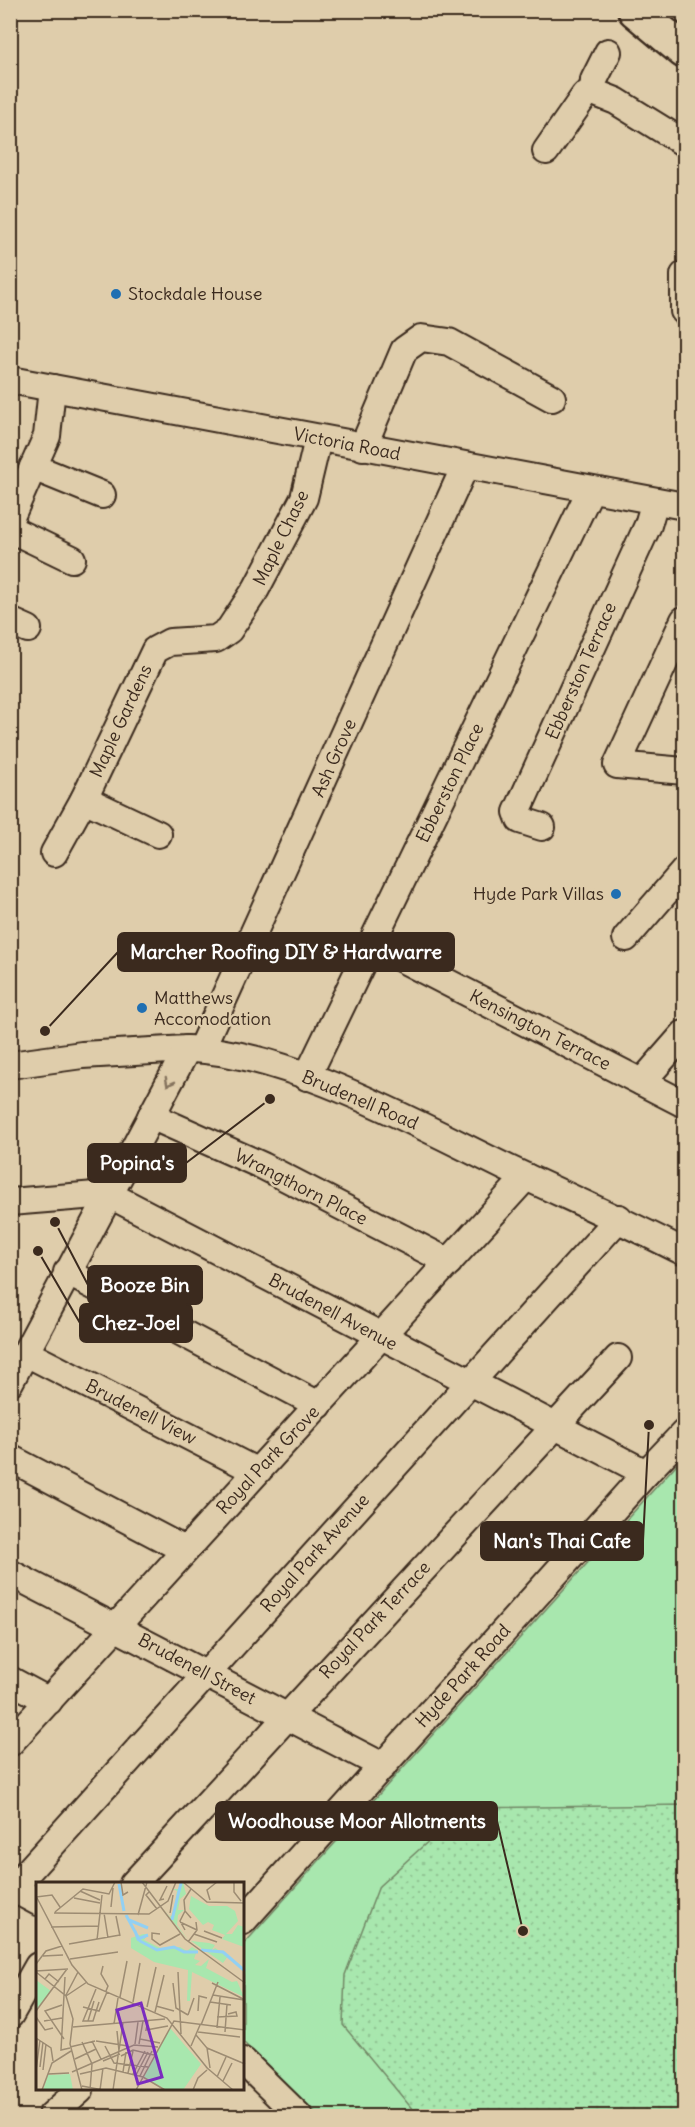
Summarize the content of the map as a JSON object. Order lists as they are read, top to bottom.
{
  "streets": {
    "street": [
      "Victoria Road",
      "Maple Chase",
      "Ebberston Terrace",
      "Maple Gardens",
      "Ash Grove",
      "Ebberston Place",
      "Kensington Terrace",
      "Brudenell Road",
      "Wrangthorn Place",
      "Brudenell Avenue",
      "Brudenell View",
      "Royal Park Grove",
      "Royal Park Avenue",
      "Royal Park Terrace",
      "Brudenell Street",
      "Hyde Park Road"
    ]
  },
  "crossings": [
    ["Victoria Road", "Maple Chase"],
    ["Victoria Road", "Ebberston Terrace"],
    ["Victoria Road", "Ash Grove"],
    ["Victoria Road", "Ebberston Place"],
    ["Maple Chase", "Maple Gardens"],
    ["Ash Grove", "Brudenell Road"],
    ["Ash Grove", "Wrangthorn Place"],
    ["Ash Grove", "Brudenell Avenue"],
    ["Ash Grove", "Brudenell View"],
    ["Ebberston Place", "Brudenell Road"],
    ["Brudenell Road", "Royal Park Grove"],
    ["Brudenell Road", "Royal Park Avenue"],
    ["Wrangthorn Place", "Royal Park Grove"],
    ["Brudenell Avenue", "Royal Park Grove"],
    ["Brudenell Avenue", "Royal Park Avenue"],
    ["Brudenell Avenue", "Royal Park Terrace"],
    ["Brudenell Avenue", "Hyde Park Road"],
    ["Brudenell View", "Royal Park Grove"],
    ["Royal Park Grove", "Brudenell Street"],
    ["Royal Park Avenue", "Brudenell Street"],
    ["Royal Park Terrace", "Brudenell Street"],
    ["Brudenell Street", "Hyde Park Road"]
  ],
  "places": [
    "Stockdale House",
    "Hyde Park Villas",
    "Matthews Accomodation",
    "Marcher Roofing DIY & Hardwarre",
    "Popina's",
    "Booze Bin",
    "Chez-Joel",
    "Nan's Thai Cafe",
    "Woodhouse Moor Allotments"
  ]
}
